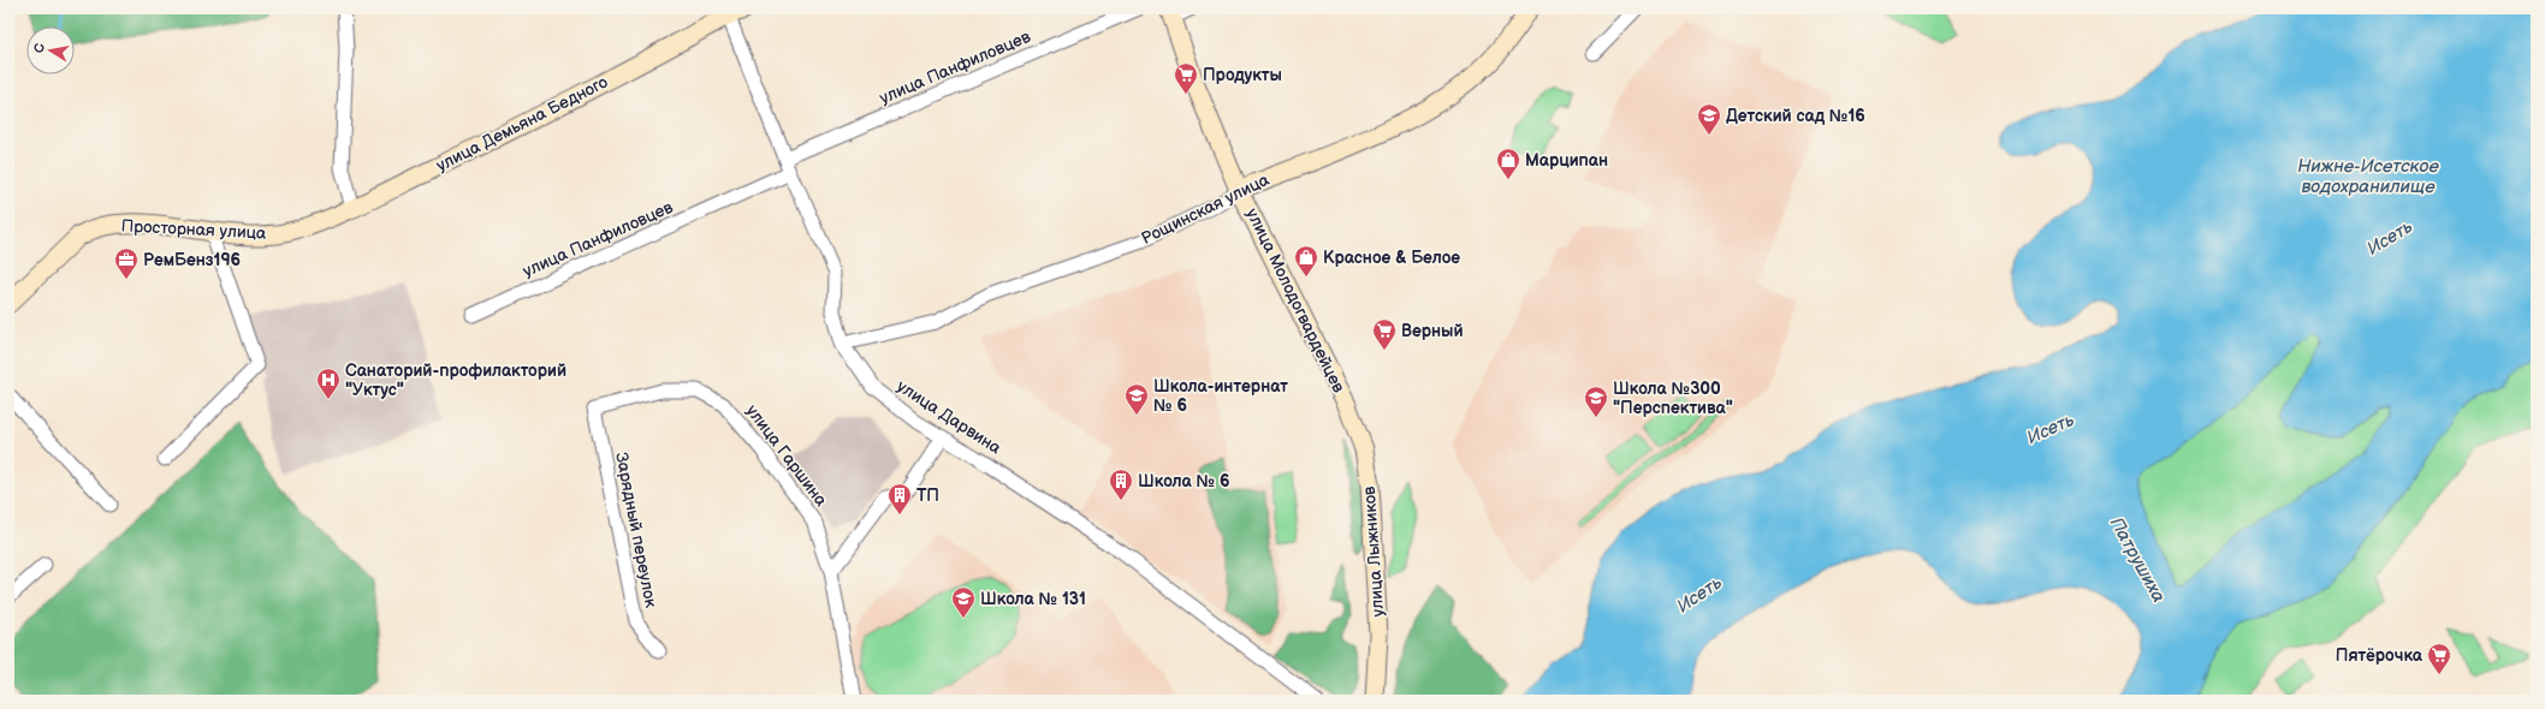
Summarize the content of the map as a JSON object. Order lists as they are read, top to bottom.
{
  "streets": {
    "street": [
      "улица Панфиловцев",
      "улица Демьяна Бедного",
      "Рощинская улица",
      "Просторная улица",
      "улица Молодогвардейцев",
      "улица Дарвина",
      "улица Гаршина",
      "Зарядный переулок",
      "улица Лыжников"
    ]
  },
  "crossings": [
    ["улица Панфиловцев", "улица Дарвина"],
    ["улица Демьяна Бедного", "Просторная улица"],
    ["улица Демьяна Бедного", "улица Дарвина"],
    ["Рощинская улица", "улица Молодогвардейцев"],
    ["Рощинская улица", "улица Дарвина"],
    ["улица Молодогвардейцев", "улица Лыжников"],
    ["улица Гаршина", "Зарядный переулок"]
  ],
  "water": ["Нижне-Исетское водохранилище", "Исеть", "Патрушиха"],
  "places": {
    "supermarket": ["Продукты", "Верный", "Пятёрочка"],
    "school or university": [
      "Детский сад №16",
      "Школа-интернат № 6",
      "Школа №300 \"Перспектива\"",
      "Школа № 131"
    ],
    "shop": ["Марципан", "Красное & Белое"],
    "office": ["РемБенз196"],
    "hospital": ["Санаторий-профилакторий \"Уктус\""],
    "building": ["Школа № 6", "ТП"]
  },
  "north": "left"
}
